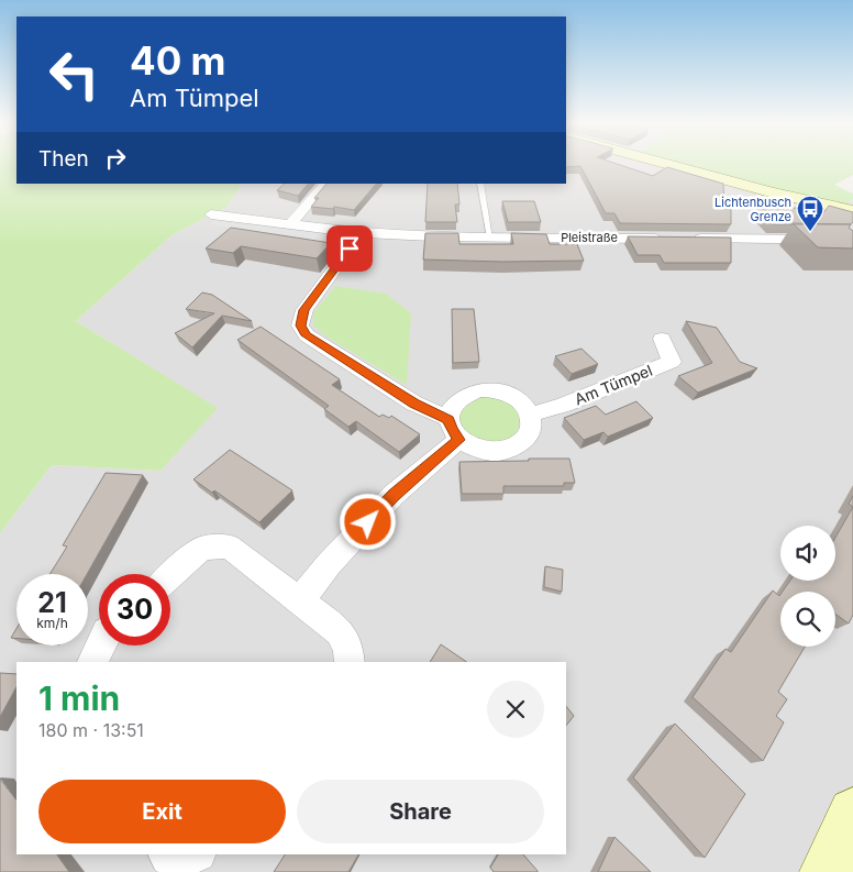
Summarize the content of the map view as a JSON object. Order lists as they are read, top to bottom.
{
  "streets": {
    "street": ["Pleistraße", "Am Tümpel"]
  },
  "places": {
    "bus stop": ["Lichtenbusch Grenze"]
  },
  "page": {
    "turn": ["40 m", "Am Tümpel"],
    "then": "Then",
    "speed": "21 km/h",
    "limit": "30",
    "heading": ["1 min", "180 m · 13:51"],
    "buttons": ["Exit", "Share"]
  }
}
